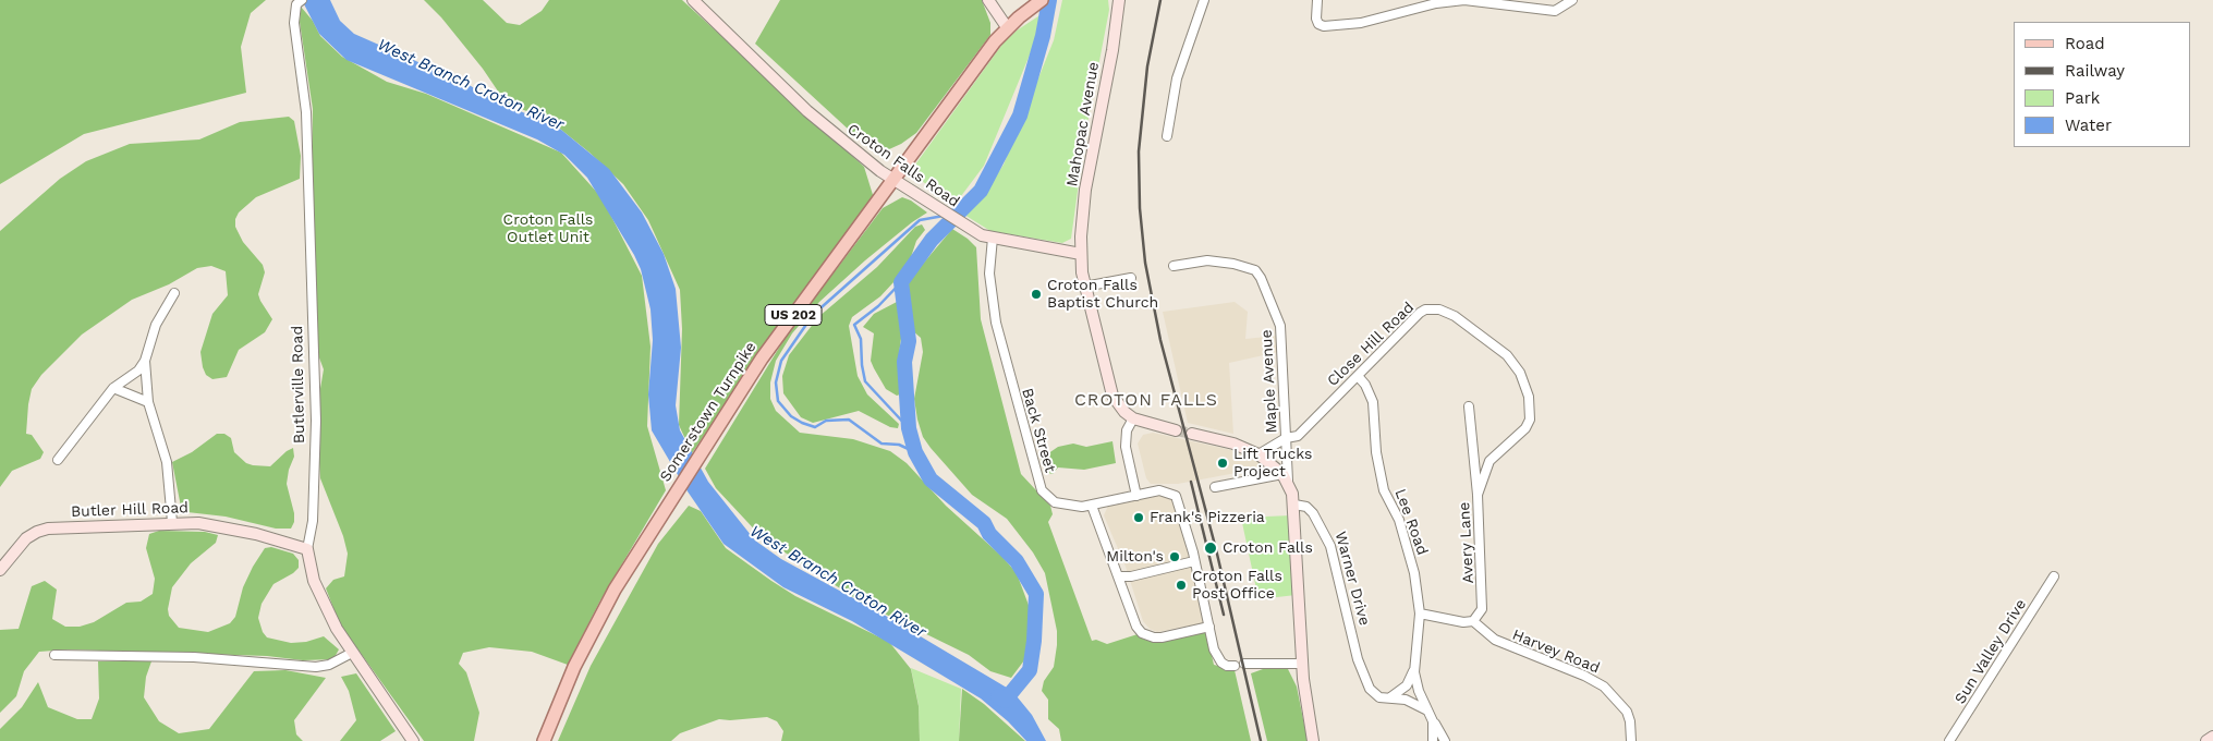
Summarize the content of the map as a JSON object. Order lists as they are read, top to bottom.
{
  "streets": {
    "main road": ["US 202", "Somerstown Turnpike"],
    "street": [
      "Mahopac Avenue",
      "Croton Falls Road",
      "Close Hill Road",
      "Maple Avenue",
      "Butlerville Road",
      "Back Street",
      "Butler Hill Road",
      "Lee Road",
      "Avery Lane",
      "Warner Drive",
      "Harvey Road",
      "Sun Valley Drive"
    ]
  },
  "crossings": [
    ["Mahopac Avenue", "Croton Falls Road"],
    ["Croton Falls Road", "Somerstown Turnpike"],
    ["Croton Falls Road", "Back Street"],
    ["Close Hill Road", "Maple Avenue"],
    ["Close Hill Road", "Lee Road"],
    ["Close Hill Road", "Avery Lane"],
    ["Butlerville Road", "Butler Hill Road"],
    ["Avery Lane", "Harvey Road"]
  ],
  "districts": ["CROTON FALLS"],
  "water": ["West Branch Croton River"],
  "parks": ["Croton Falls Outlet Unit"],
  "places": [
    "Croton Falls Baptist Church",
    "Lift Trucks Project",
    "Frank's Pizzeria",
    "Croton Falls",
    "Milton's",
    "Croton Falls Post Office"
  ],
  "legend": [
    "Road",
    "Railway",
    "Park",
    "Water"
  ]
}
